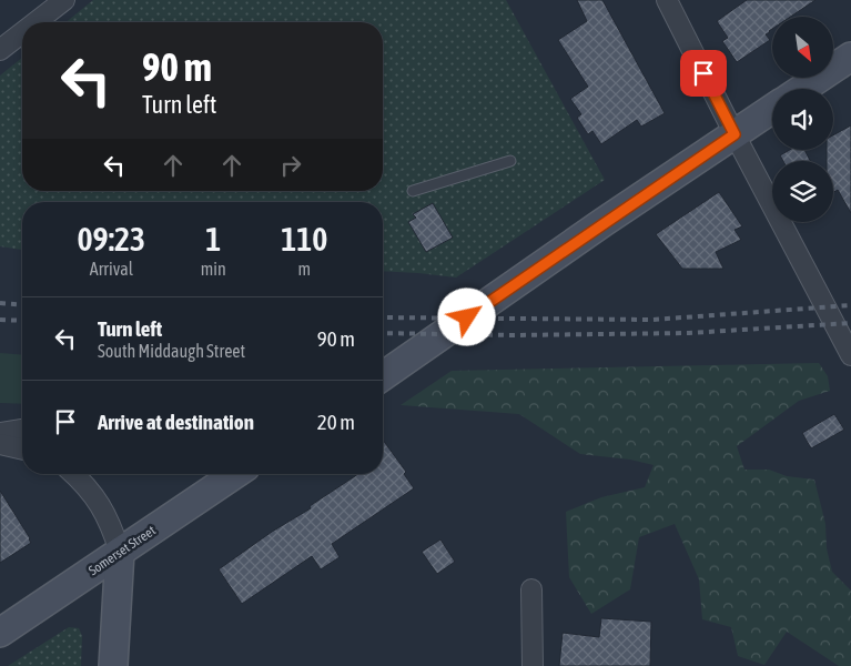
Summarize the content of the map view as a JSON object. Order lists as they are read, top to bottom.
{
  "streets": {
    "street": ["Somerset Street"]
  },
  "north": "bottom right",
  "page": {
    "turn": ["90 m", "Turn left"],
    "eta": [
      "09:23",
      "Arrival",
      "1",
      "min",
      "110",
      "m"
    ],
    "list": [
      {
        "name": "Turn left",
        "note": "South Middaugh Street",
        "value": "90 m"
      },
      {
        "name": "Arrive at destination",
        "value": "20 m"
      }
    ]
  }
}
